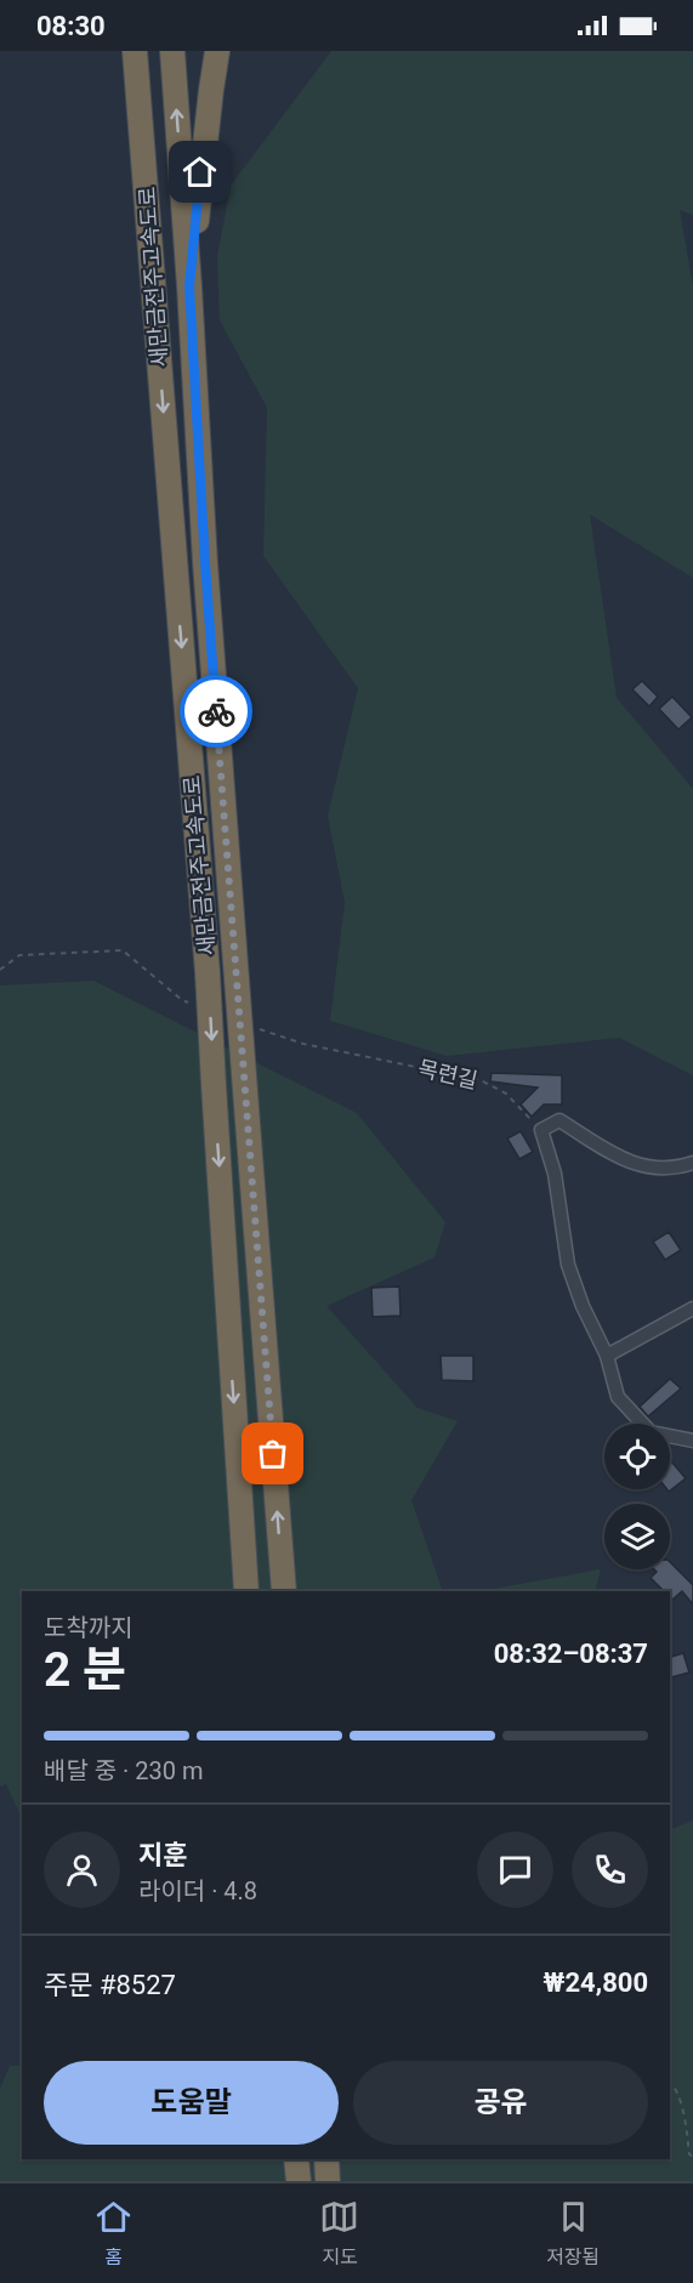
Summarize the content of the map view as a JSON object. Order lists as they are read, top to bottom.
{
  "streets": {
    "highway": ["새만금전주고속도로"],
    "path": ["목련길"]
  },
  "page": {
    "status": "08:30",
    "heading": ["2 분", "도착까지", "08:32–08:37"],
    "panel": [
      "지훈",
      "라이더 · 4.8",
      "주문 #8527",
      "₩24,800"
    ],
    "bar": "배달 중 · 230 m",
    "buttons": ["도움말", "공유"],
    "tabs": ["홈", "지도", "저장됨"]
  }
}
